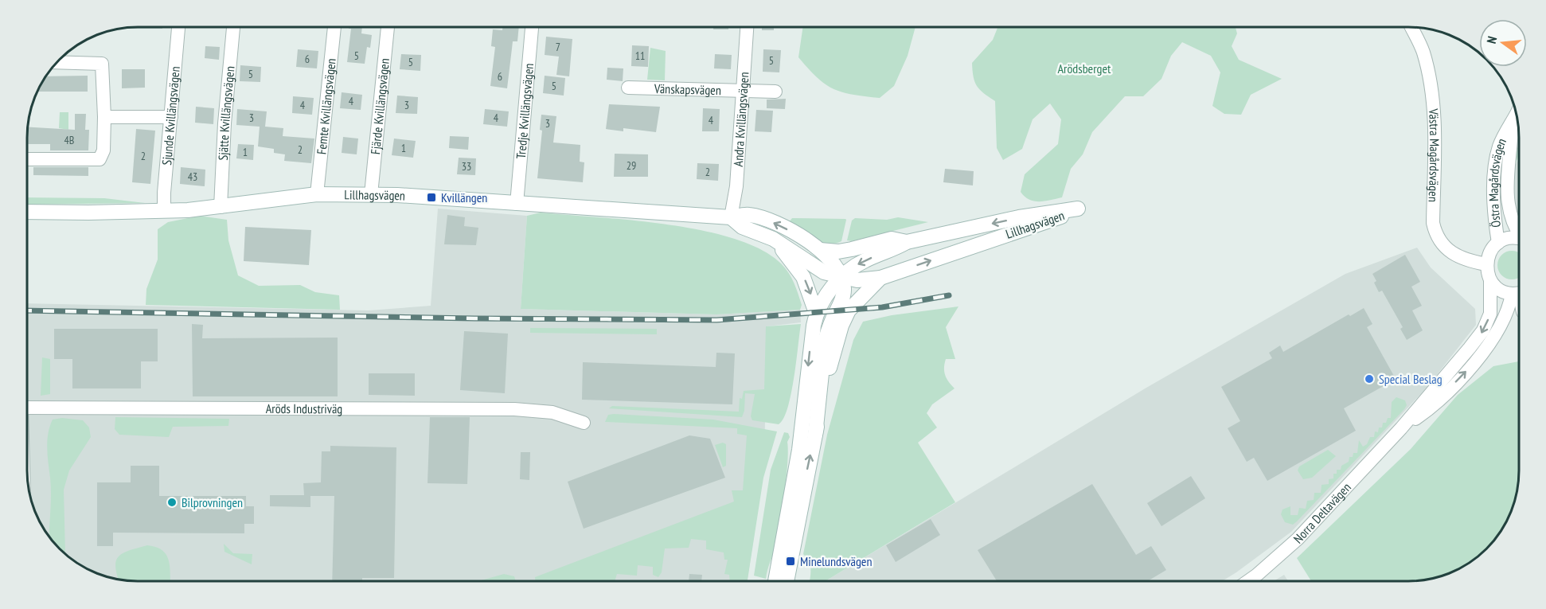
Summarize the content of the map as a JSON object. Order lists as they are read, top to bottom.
{
  "streets": {
    "street": [
      "Vänskapsvägen",
      "Femte Kvillängsvägen",
      "Fjärde Kvillängsvägen",
      "Tredje Kvillängsvägen",
      "Sjätte Kvillängsvägen",
      "Sjunde Kvillängsvägen",
      "Andra Kvillängsvägen",
      "Västra Magårdsvägen",
      "Östra Magårdsvägen",
      "Lillhagsvägen",
      "Aröds Industriväg",
      "Norra Deltavägen"
    ]
  },
  "crossings": [
    ["Vänskapsvägen", "Andra Kvillängsvägen"],
    ["Femte Kvillängsvägen", "Lillhagsvägen"],
    ["Fjärde Kvillängsvägen", "Lillhagsvägen"],
    ["Tredje Kvillängsvägen", "Lillhagsvägen"],
    ["Sjätte Kvillängsvägen", "Lillhagsvägen"],
    ["Sjunde Kvillängsvägen", "Lillhagsvägen"],
    ["Andra Kvillängsvägen", "Lillhagsvägen"],
    ["Västra Magårdsvägen", "Norra Deltavägen"]
  ],
  "parks": ["Arödsberget"],
  "places": {
    "transit": ["Kvillängen", "Minelundsvägen"],
    "other": ["Special Beslag", "Bilprovningen"]
  },
  "house_numbers": [
    "7",
    "5",
    "11",
    "6",
    "5",
    "5",
    "5",
    "6",
    "5",
    "4",
    "4",
    "3",
    "3",
    "4",
    "4",
    "3",
    "4B",
    "1",
    "2",
    "1",
    "2",
    "29",
    "33",
    "2",
    "43"
  ],
  "north": "left"
}
